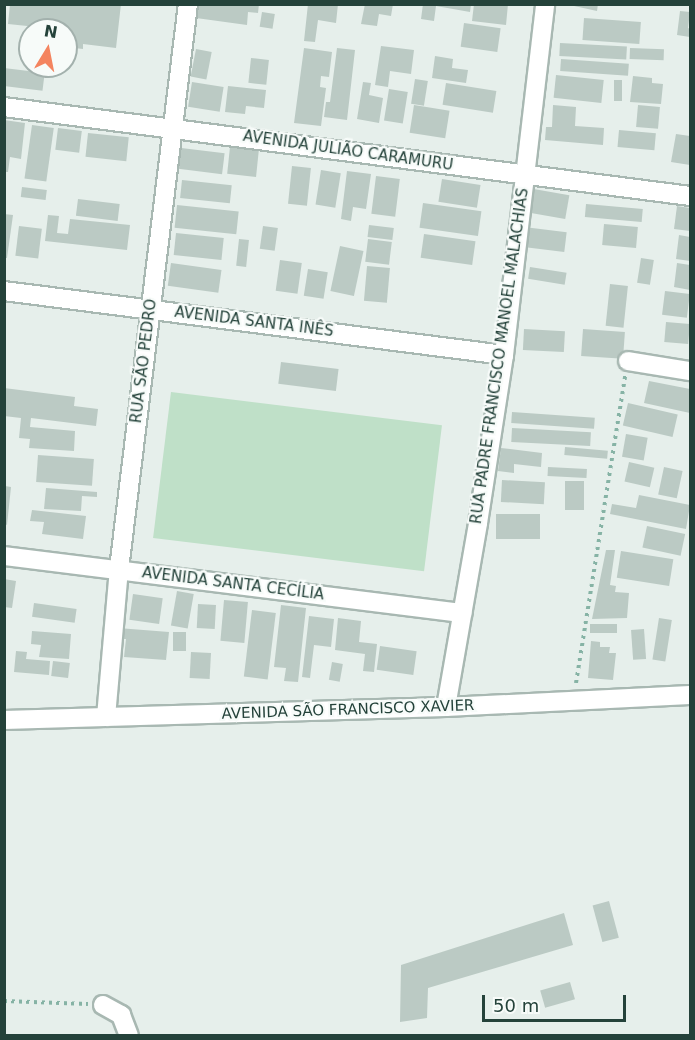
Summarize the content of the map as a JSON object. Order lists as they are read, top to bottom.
{
  "streets": {
    "street": [
      "AVENIDA JULIÃO CARAMURU",
      "AVENIDA SANTA INÊS",
      "RUA PADRE FRANCISCO MANOEL MALACHIAS",
      "RUA SÃO PEDRO",
      "AVENIDA SANTA CECÍLIA",
      "AVENIDA SÃO FRANCISCO XAVIER"
    ]
  },
  "crossings": [
    ["AVENIDA JULIÃO CARAMURU", "RUA PADRE FRANCISCO MANOEL MALACHIAS"],
    ["AVENIDA JULIÃO CARAMURU", "RUA SÃO PEDRO"],
    ["AVENIDA SANTA INÊS", "RUA PADRE FRANCISCO MANOEL MALACHIAS"],
    ["AVENIDA SANTA INÊS", "RUA SÃO PEDRO"],
    ["RUA PADRE FRANCISCO MANOEL MALACHIAS", "AVENIDA SANTA CECÍLIA"],
    ["RUA PADRE FRANCISCO MANOEL MALACHIAS", "AVENIDA SÃO FRANCISCO XAVIER"],
    ["RUA SÃO PEDRO", "AVENIDA SANTA CECÍLIA"],
    ["RUA SÃO PEDRO", "AVENIDA SÃO FRANCISCO XAVIER"]
  ],
  "scale_bar": "50 m",
  "north": "top"
}
